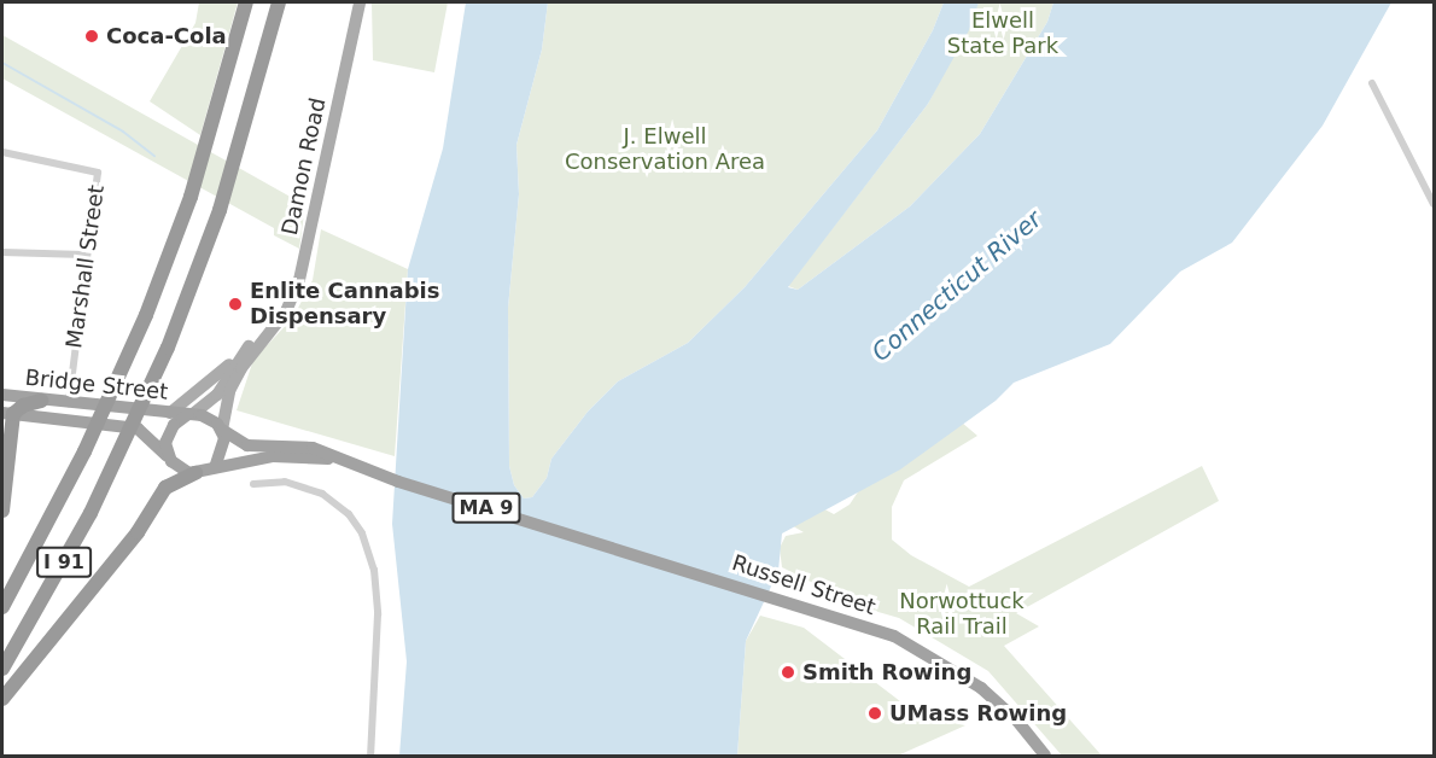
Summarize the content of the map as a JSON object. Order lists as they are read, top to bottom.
{
  "streets": {
    "highway": [
      "Bridge Street",
      "MA 9",
      "I 91",
      "Russell Street"
    ],
    "main road": ["Damon Road"],
    "street": ["Marshall Street"]
  },
  "crossings": [
    ["Damon Road", "Bridge Street"],
    ["Damon Road", "MA 9"],
    ["Marshall Street", "Bridge Street"],
    ["Bridge Street", "MA 9"],
    ["MA 9", "Russell Street"]
  ],
  "water": ["Connecticut River"],
  "parks": ["Elwell State Park", "J. Elwell Conservation Area", "Norwottuck Rail Trail"],
  "places": [
    "Coca-Cola",
    "Enlite Cannabis Dispensary",
    "Smith Rowing",
    "UMass Rowing"
  ]
}
